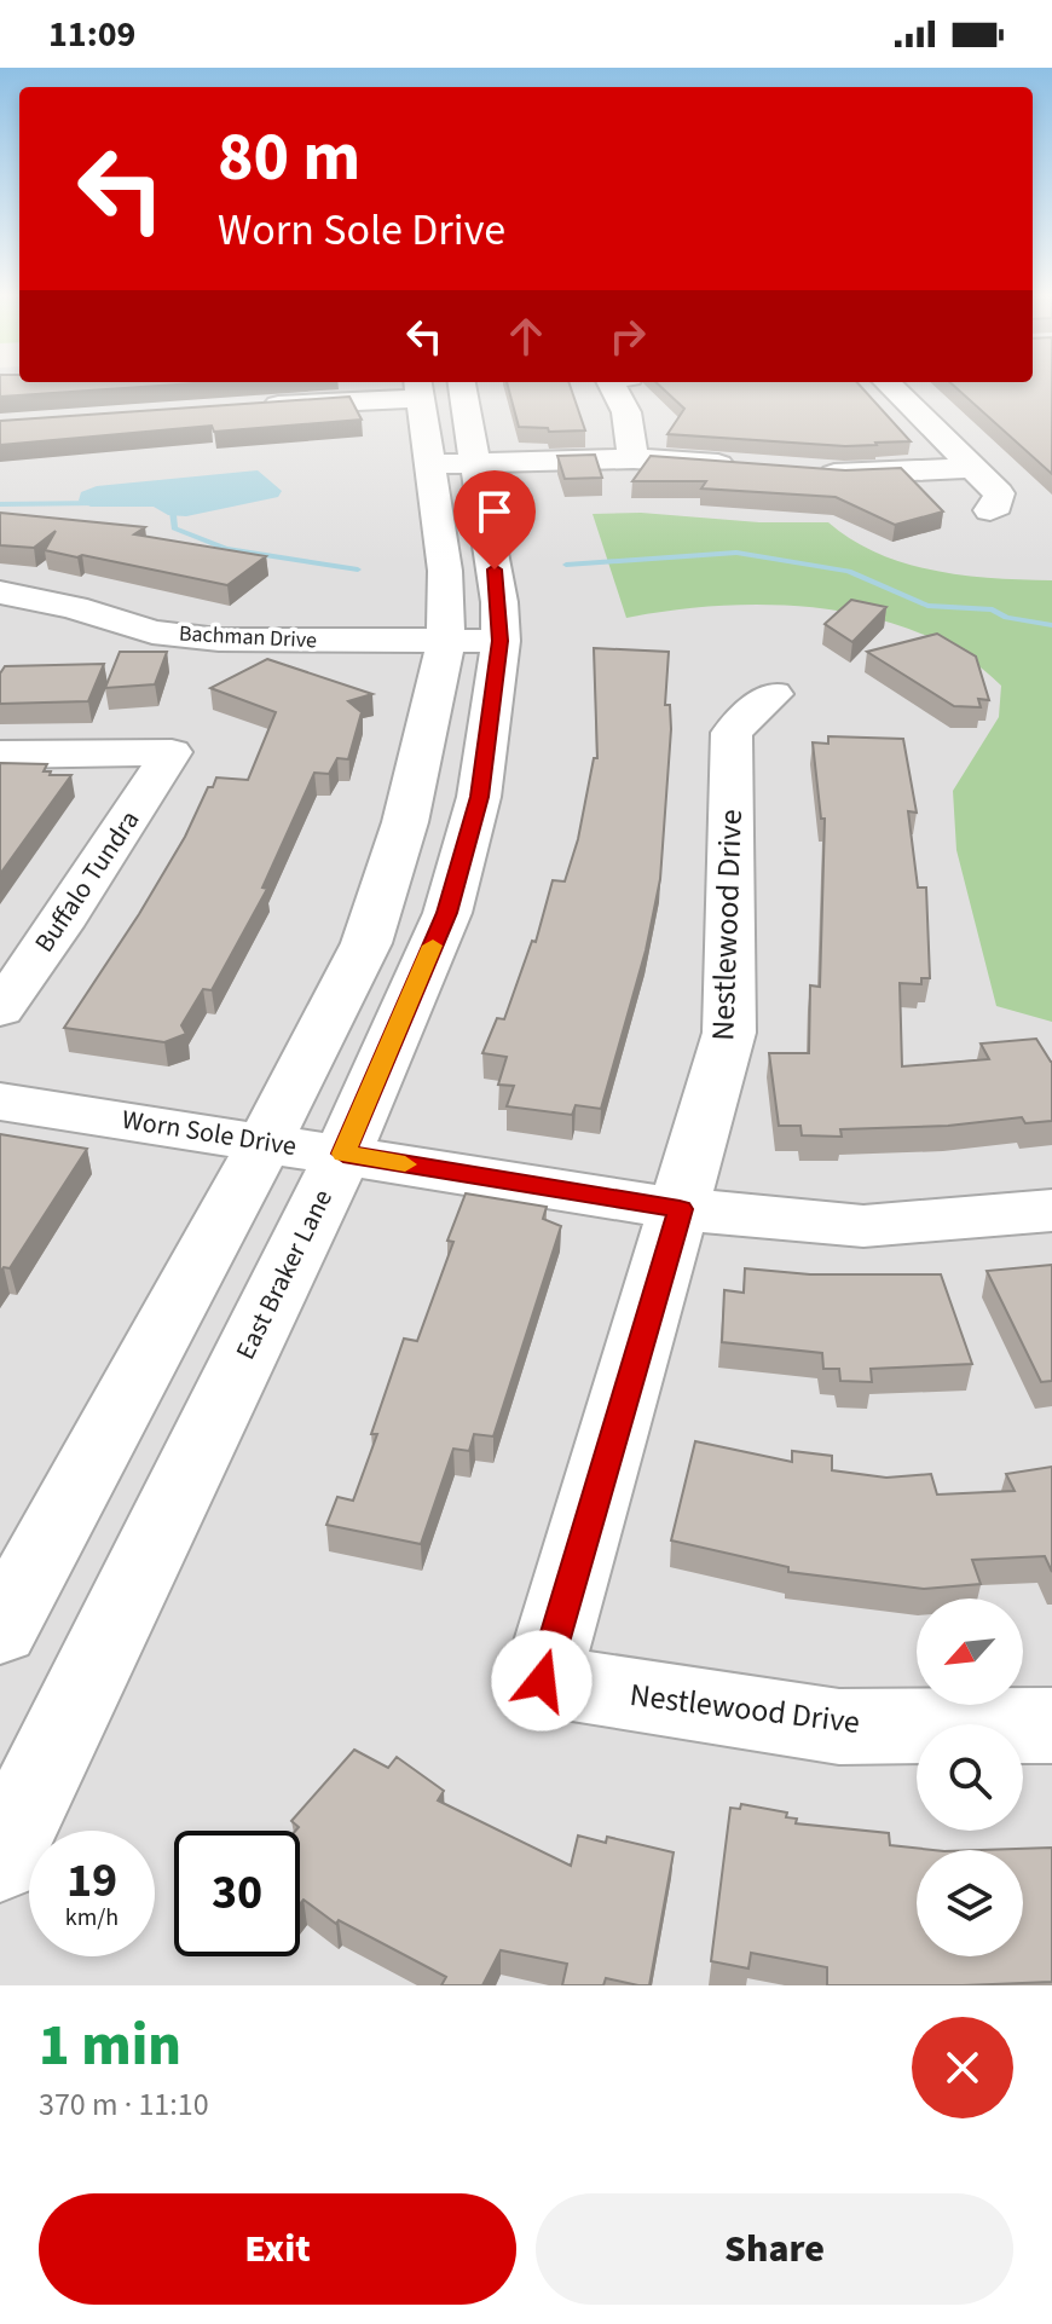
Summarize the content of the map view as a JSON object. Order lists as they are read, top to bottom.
{
  "streets": {
    "street": [
      "Bachman Drive",
      "Buffalo Tundra",
      "Nestlewood Drive",
      "Worn Sole Drive",
      "East Braker Lane"
    ]
  },
  "crossings": [
    ["Bachman Drive", "East Braker Lane"],
    ["Nestlewood Drive", "Worn Sole Drive"],
    ["Worn Sole Drive", "East Braker Lane"]
  ],
  "north": "bottom left",
  "page": {
    "status": "11:09",
    "turn": ["80 m", "Worn Sole Drive"],
    "speed": "19 km/h",
    "limit": "30",
    "heading": ["1 min", "370 m · 11:10"],
    "buttons": ["Exit", "Share"]
  }
}
